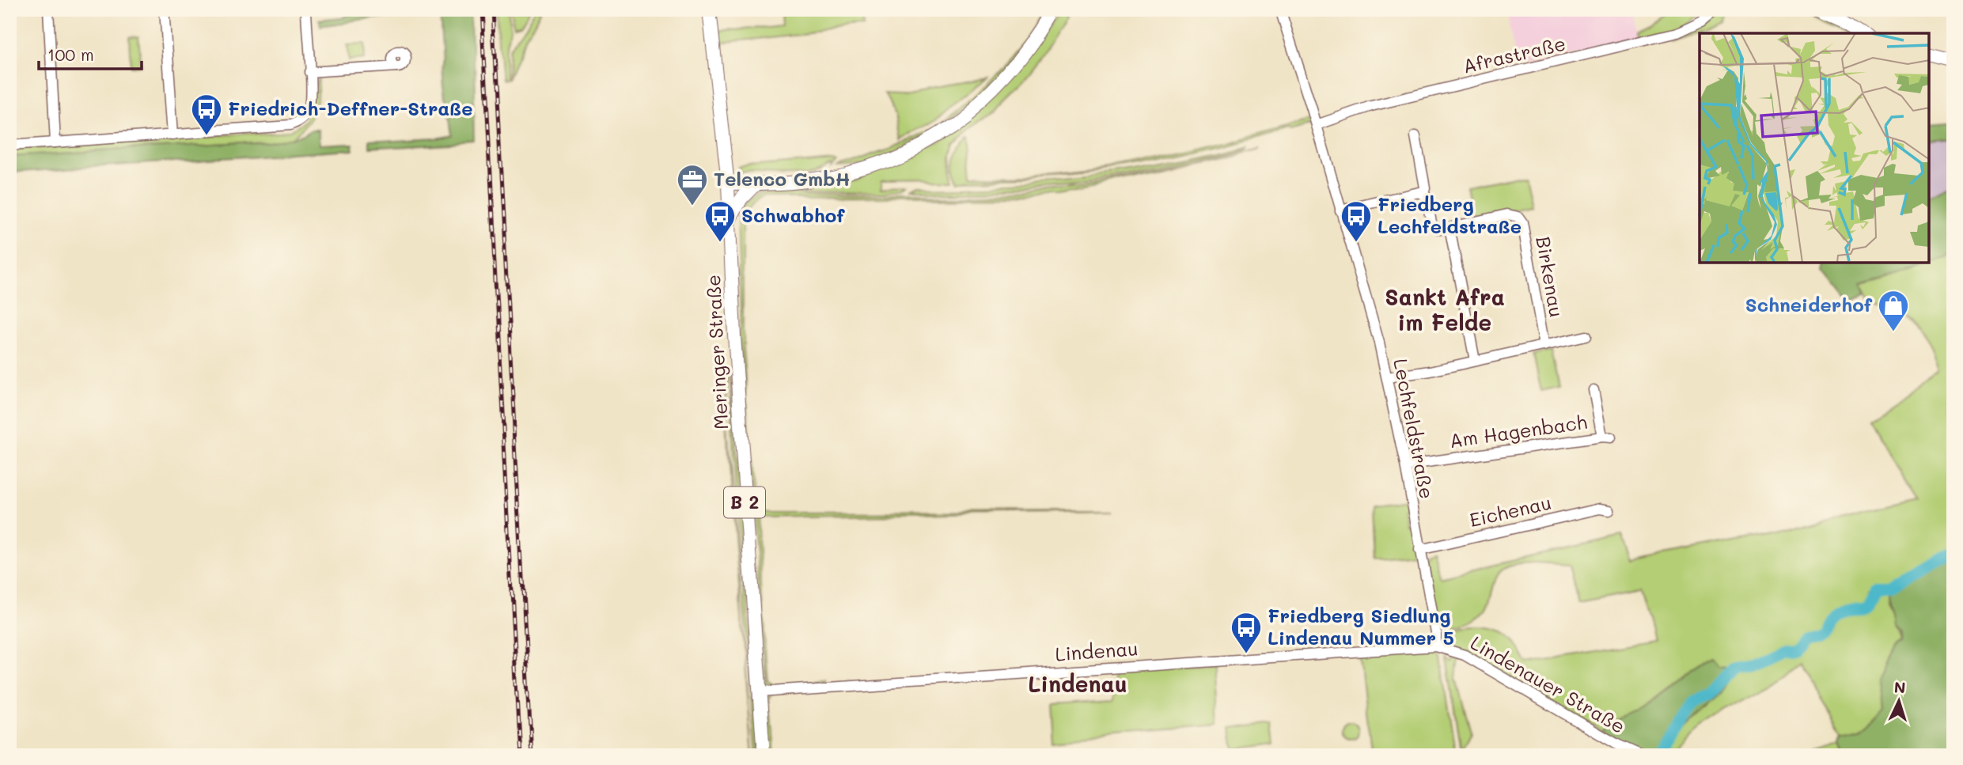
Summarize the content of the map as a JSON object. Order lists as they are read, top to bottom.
{
  "streets": {
    "main road": ["Meringer Straße", "B 2"],
    "street": [
      "Afrastraße",
      "Birkenau",
      "Lechfeldstraße",
      "Am Hagenbach",
      "Eichenau",
      "Lindenau",
      "Lindenauer Straße"
    ]
  },
  "crossings": [
    ["Afrastraße", "Lechfeldstraße"],
    ["Meringer Straße", "B 2"],
    ["Meringer Straße", "Lindenau"],
    ["Lechfeldstraße", "Am Hagenbach"],
    ["Lechfeldstraße", "Eichenau"],
    ["Lechfeldstraße", "Lindenau"],
    ["Lechfeldstraße", "Lindenauer Straße"],
    ["B 2", "Lindenau"],
    ["Lindenau", "Lindenauer Straße"]
  ],
  "districts": ["Sankt Afra im Felde", "Lindenau"],
  "places": {
    "bus stop": [
      "Friedrich-Deffner-Straße",
      "Schwabhof",
      "Friedberg Lechfeldstraße",
      "Friedberg Siedlung Lindenau Nummer 5"
    ],
    "office": ["Telenco GmbH"],
    "shop": ["Schneiderhof"]
  },
  "scale_bar": "100 m",
  "north": "top"
}
